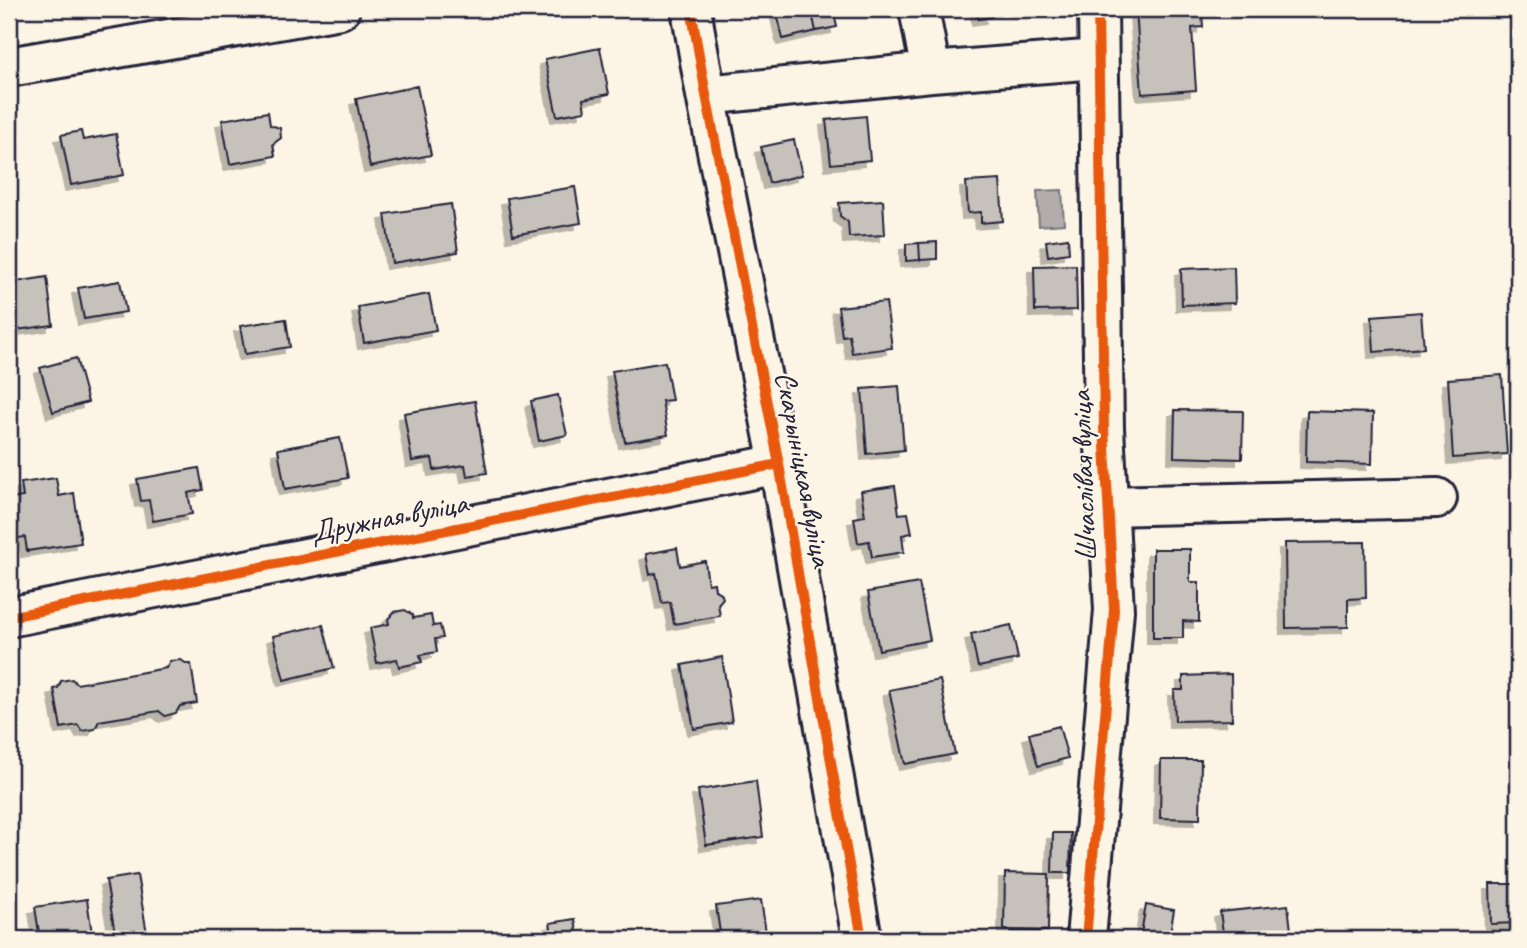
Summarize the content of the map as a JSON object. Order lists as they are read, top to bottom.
{
  "streets": {
    "street": ["Скарыніцкая вуліца", "Шчаслівая вуліца", "Дружная вуліца"]
  },
  "crossings": [
    ["Скарыніцкая вуліца", "Дружная вуліца"]
  ]
}
